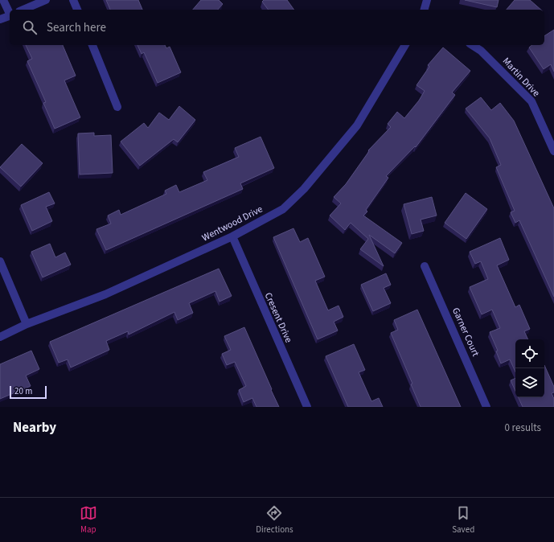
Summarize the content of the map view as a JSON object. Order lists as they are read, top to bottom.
{
  "streets": {
    "street": [
      "Martin Drive",
      "Wentwood Drive",
      "Cresent Drive",
      "Garner Court"
    ]
  },
  "crossings": [
    ["Wentwood Drive", "Cresent Drive"]
  ],
  "scale_bar": "20 m",
  "page": {
    "search": "Search here",
    "scale": "20 m",
    "heading": ["Nearby", "0 results"],
    "nav": ["Map", "Directions", "Saved"]
  }
}
